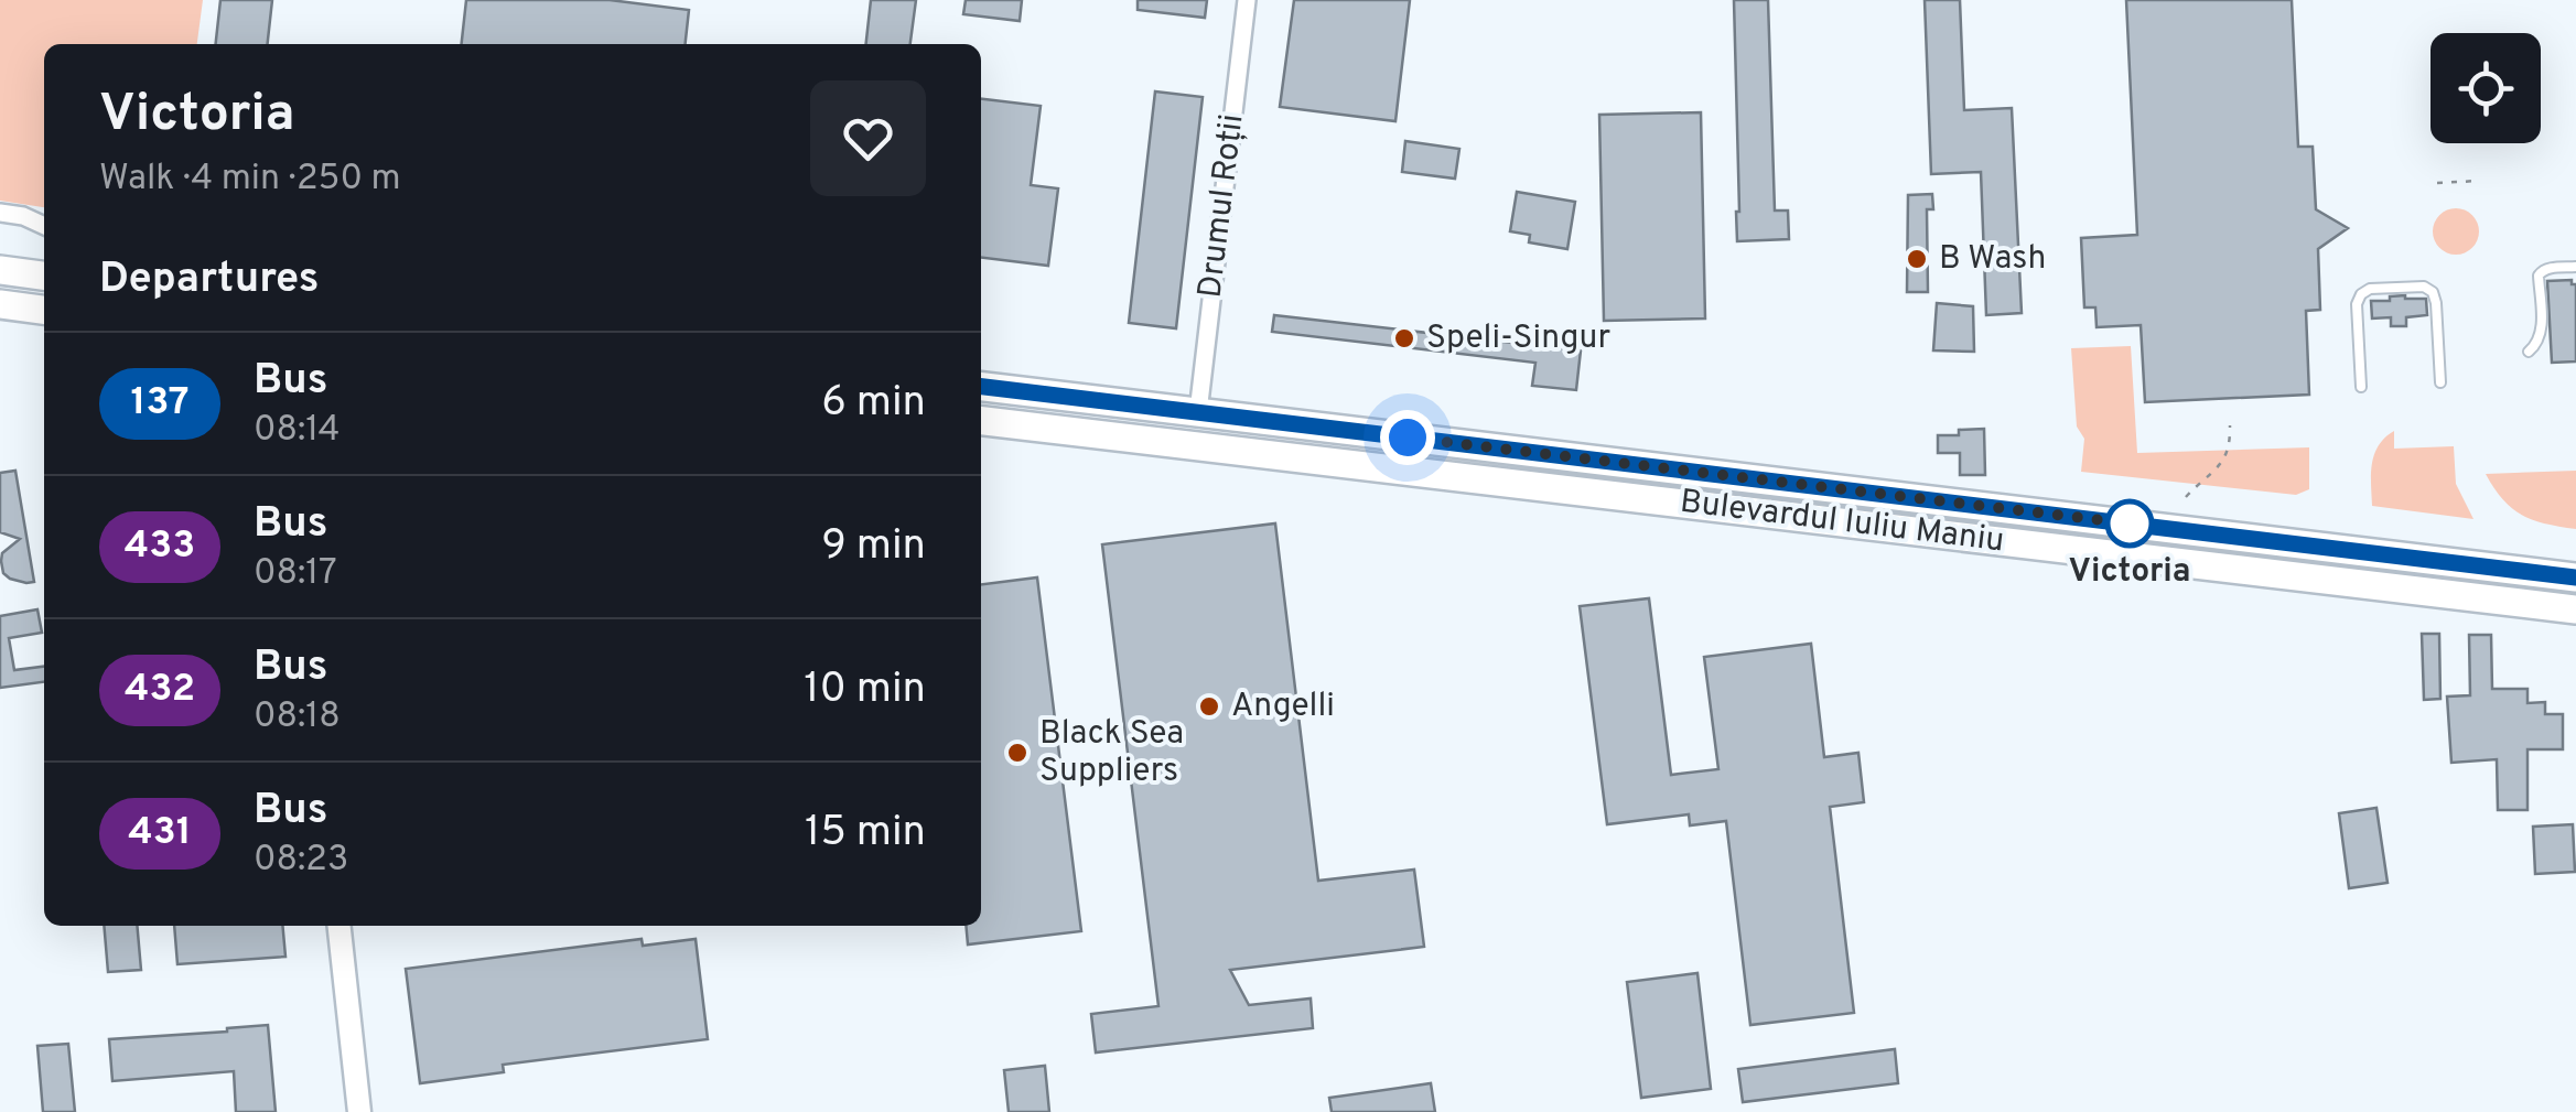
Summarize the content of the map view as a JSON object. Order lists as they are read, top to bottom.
{
  "streets": {
    "main road": ["Bulevardul Iuliu Maniu"],
    "street": ["Drumul Roții"]
  },
  "crossings": [
    ["Drumul Roții", "Bulevardul Iuliu Maniu"]
  ],
  "places": [
    "B Wash",
    "Speli-Singur",
    "Victoria",
    "Angelli",
    "Black Sea Suppliers"
  ],
  "lines": ["bus line 137"],
  "page": {
    "heading": [
      ["Victoria", "Walk · 4 min · 250 m"],
      "Departures"
    ],
    "list": [
      {
        "mark": "137",
        "name": "Bus",
        "note": "08:14",
        "value": "6 min"
      },
      {
        "mark": "433",
        "name": "Bus",
        "note": "08:17",
        "value": "9 min"
      },
      {
        "mark": "432",
        "name": "Bus",
        "note": "08:18",
        "value": "10 min"
      },
      {
        "mark": "431",
        "name": "Bus",
        "note": "08:23",
        "value": "15 min"
      }
    ]
  }
}
